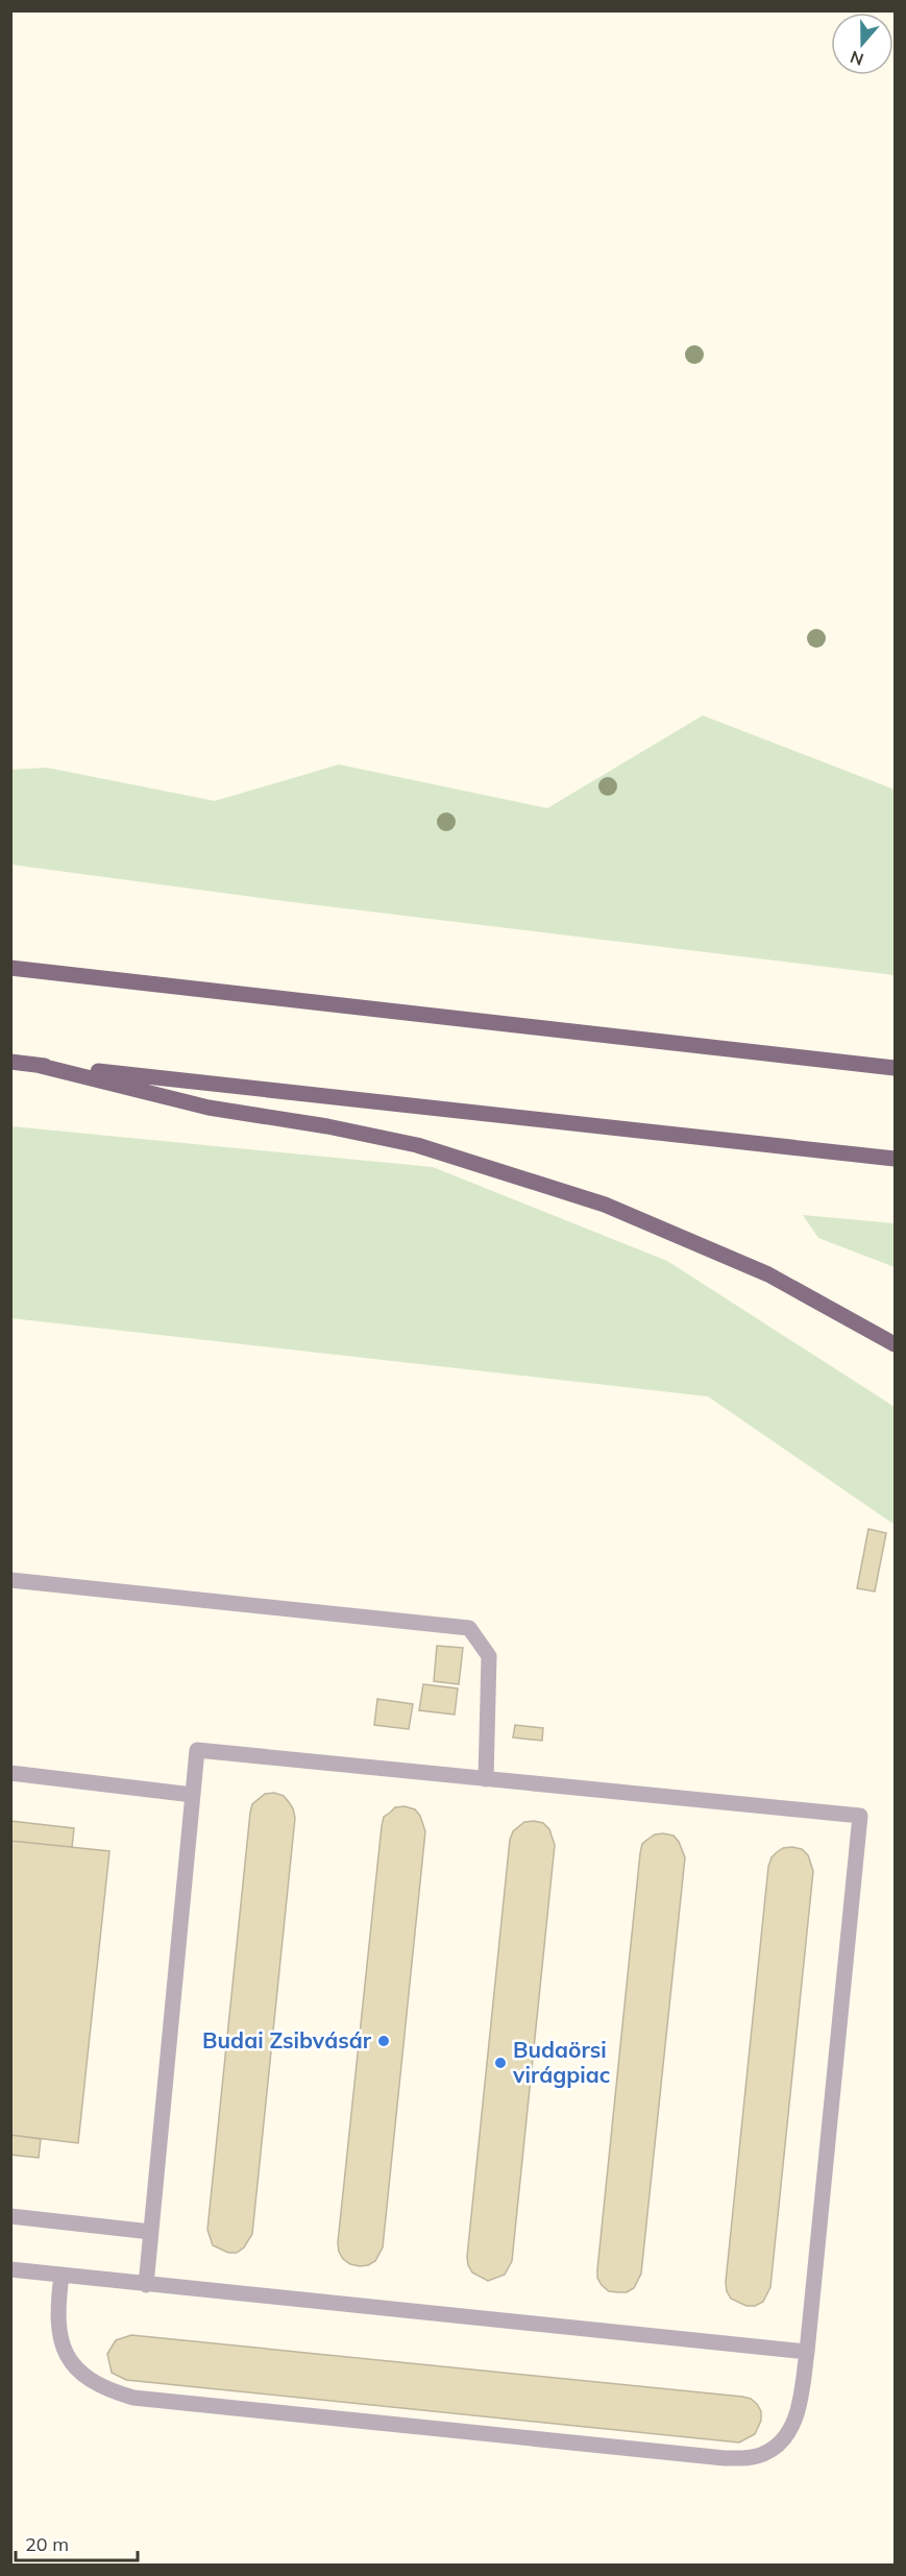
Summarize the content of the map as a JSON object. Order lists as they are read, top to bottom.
{
  "places": ["Budai Zsibvásár", "Budaörsi virágpiac"],
  "scale_bar": "20 m",
  "north": "bottom"
}
